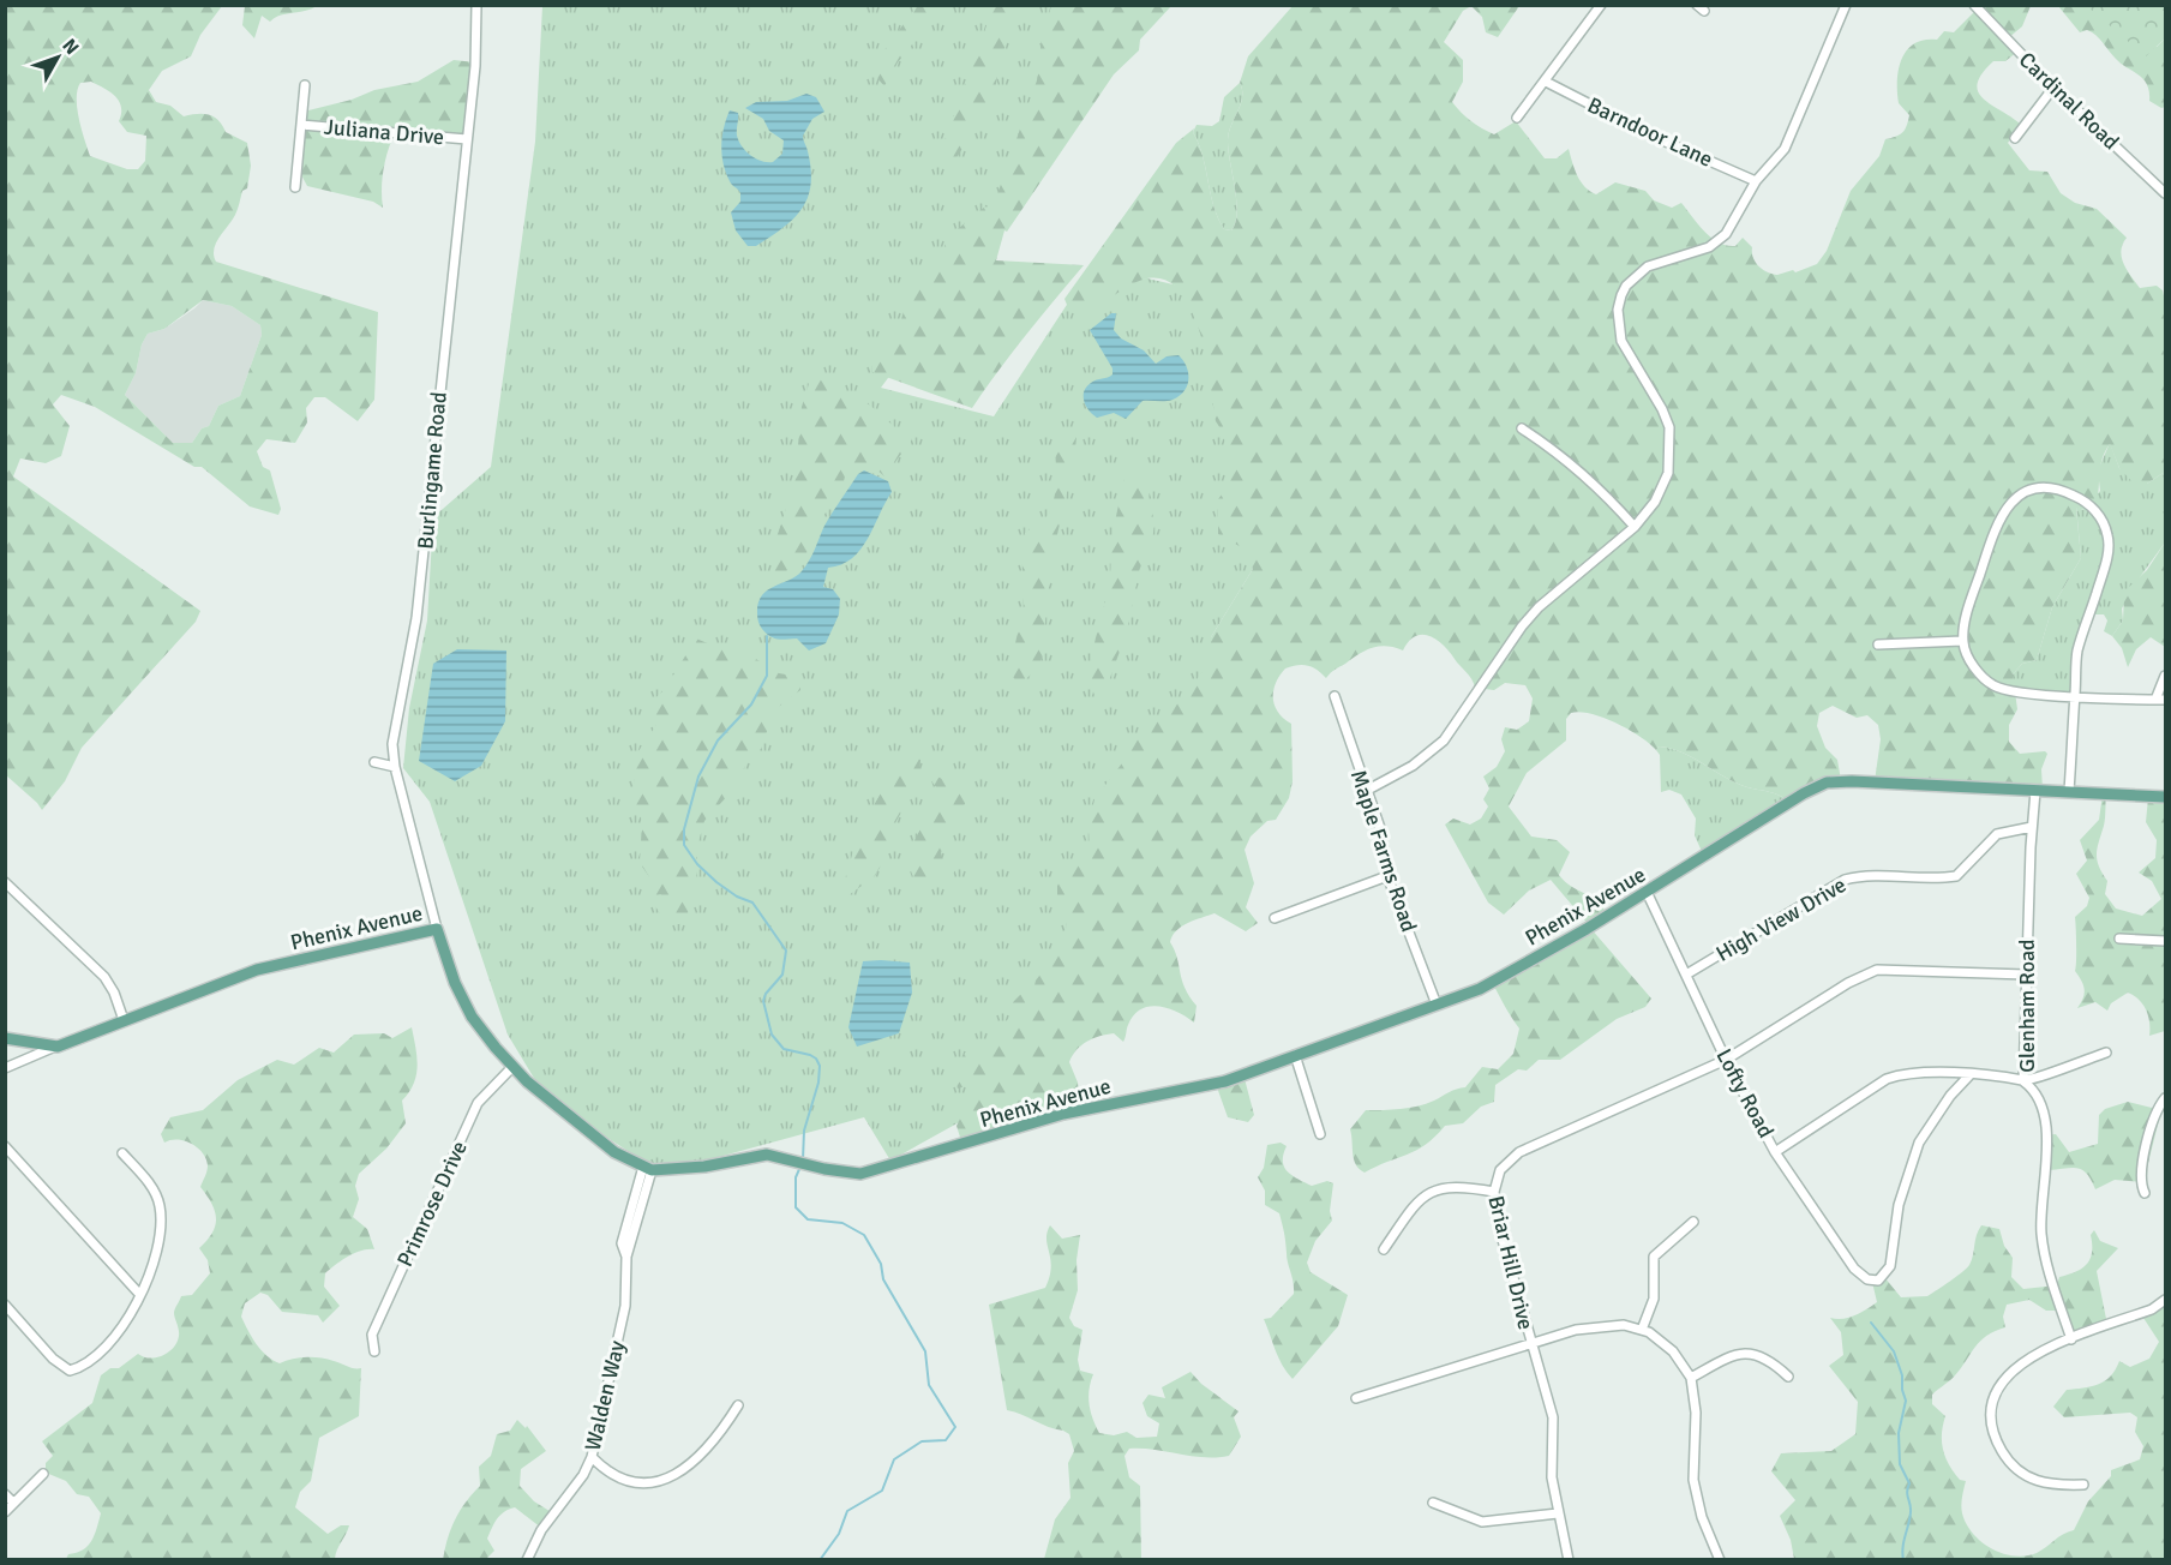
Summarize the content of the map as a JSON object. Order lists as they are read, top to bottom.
{
  "streets": {
    "main road": ["Phenix Avenue"],
    "street": [
      "Cardinal Road",
      "Juliana Drive",
      "Barndoor Lane",
      "Burlingame Road",
      "Maple Farms Road",
      "High View Drive",
      "Glenham Road",
      "Lofty Road",
      "Primrose Drive",
      "Briar Hill Drive",
      "Walden Way"
    ]
  },
  "crossings": [
    ["Juliana Drive", "Burlingame Road"],
    ["Burlingame Road", "Phenix Avenue"],
    ["Maple Farms Road", "Phenix Avenue"],
    ["Phenix Avenue", "Glenham Road"],
    ["Phenix Avenue", "Lofty Road"],
    ["Phenix Avenue", "Primrose Drive"],
    ["Phenix Avenue", "Walden Way"],
    ["High View Drive", "Glenham Road"],
    ["High View Drive", "Lofty Road"],
    ["Glenham Road", "Briar Hill Drive"],
    ["Lofty Road", "Briar Hill Drive"]
  ],
  "north": "top right"
}
